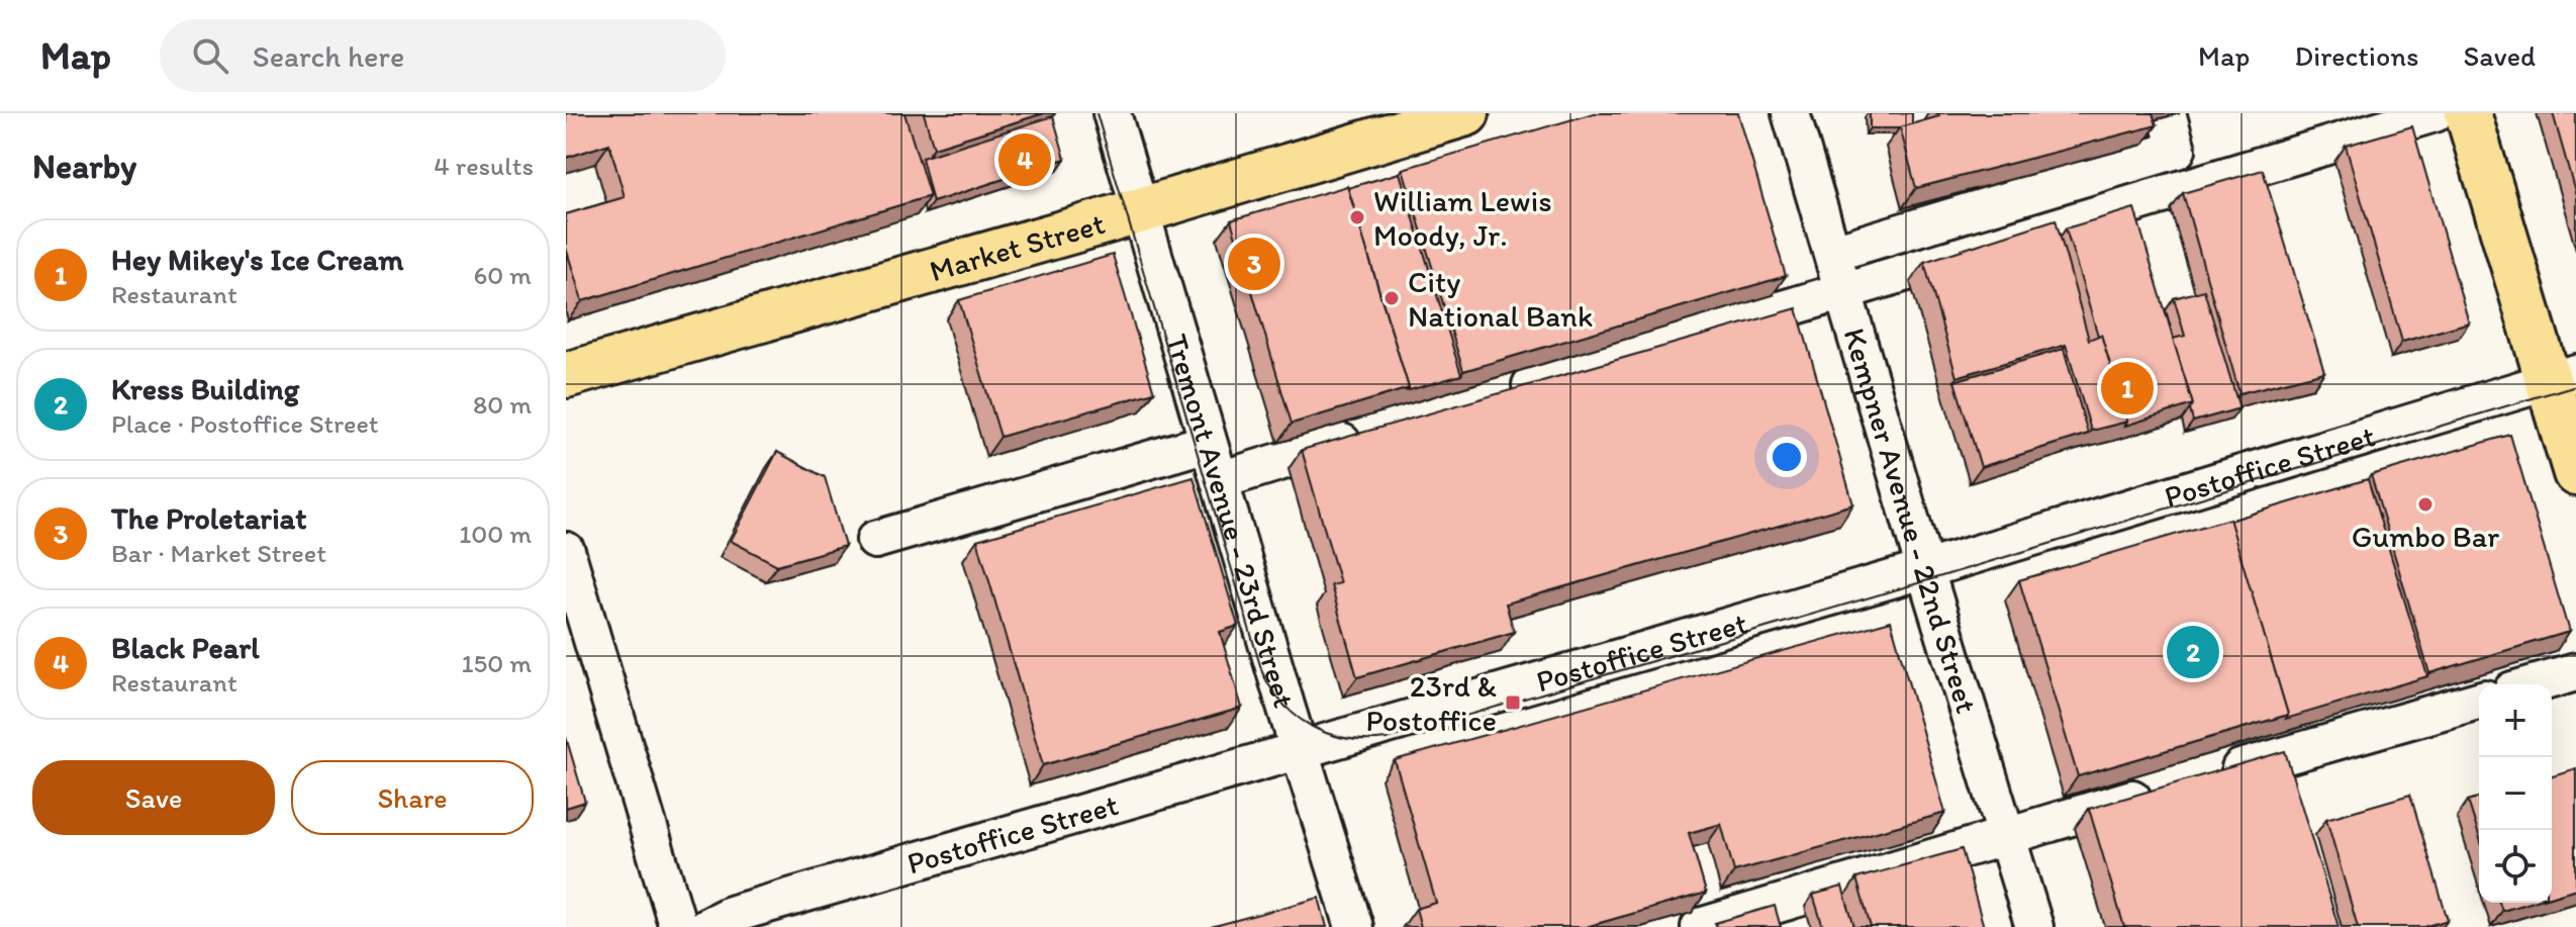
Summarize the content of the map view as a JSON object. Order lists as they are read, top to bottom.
{
  "streets": {
    "main road": ["Market Street"],
    "street": ["Postoffice Street", "Tremont Avenue - 23rd Street", "Kempner Avenue - 22nd Street"]
  },
  "crossings": [
    ["Market Street", "Tremont Avenue - 23rd Street"],
    ["Postoffice Street", "Tremont Avenue - 23rd Street"],
    ["Postoffice Street", "Kempner Avenue - 22nd Street"]
  ],
  "places": {
    "other": ["William Lewis Moody, Jr.", "City National Bank", "Gumbo Bar"],
    "transit": ["23rd & Postoffice"]
  },
  "page": {
    "header": "Map",
    "search": "Search here",
    "nav": ["Map", "Directions", "Saved"],
    "heading": ["Nearby", "4 results"],
    "pins": [
      "4",
      "3",
      "1",
      "2"
    ],
    "list": [
      {
        "mark": "1",
        "name": "Hey Mikey's Ice Cream",
        "note": "Restaurant",
        "value": "60 m"
      },
      {
        "mark": "2",
        "name": "Kress Building",
        "note": "Place · Postoffice Street",
        "value": "80 m"
      },
      {
        "mark": "3",
        "name": "The Proletariat",
        "note": "Bar · Market Street",
        "value": "100 m"
      },
      {
        "mark": "4",
        "name": "Black Pearl",
        "note": "Restaurant",
        "value": "150 m"
      }
    ],
    "map_buttons": ["+", "−"],
    "buttons": ["Save", "Share"]
  }
}
